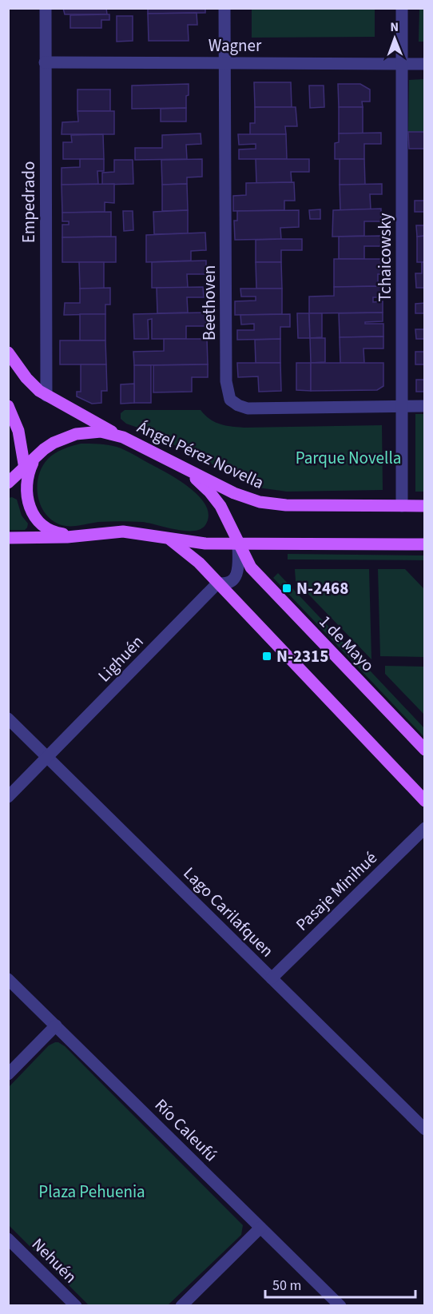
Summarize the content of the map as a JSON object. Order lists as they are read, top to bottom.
{
  "streets": {
    "main road": ["Ángel Pérez Novella", "1 de Mayo"],
    "street": [
      "Wagner",
      "Empedrado",
      "Tchaicowsky",
      "Beethoven",
      "Lighuén",
      "Pasaje Minihué",
      "Lago Carilafquen",
      "Río Caleufú",
      "Nehuén"
    ]
  },
  "crossings": [
    ["Wagner", "Empedrado"],
    ["Wagner", "Tchaicowsky"],
    ["Wagner", "Beethoven"],
    ["Tchaicowsky", "Beethoven"],
    ["Tchaicowsky", "Ángel Pérez Novella"],
    ["Ángel Pérez Novella", "1 de Mayo"],
    ["1 de Mayo", "Lighuén"],
    ["Lighuén", "Lago Carilafquen"],
    ["Pasaje Minihué", "Lago Carilafquen"]
  ],
  "parks": ["Parque Novella", "Plaza Pehuenia"],
  "places": {
    "transit": ["N-2468", "N-2315"]
  },
  "scale_bar": "50 m",
  "north": "top"
}
